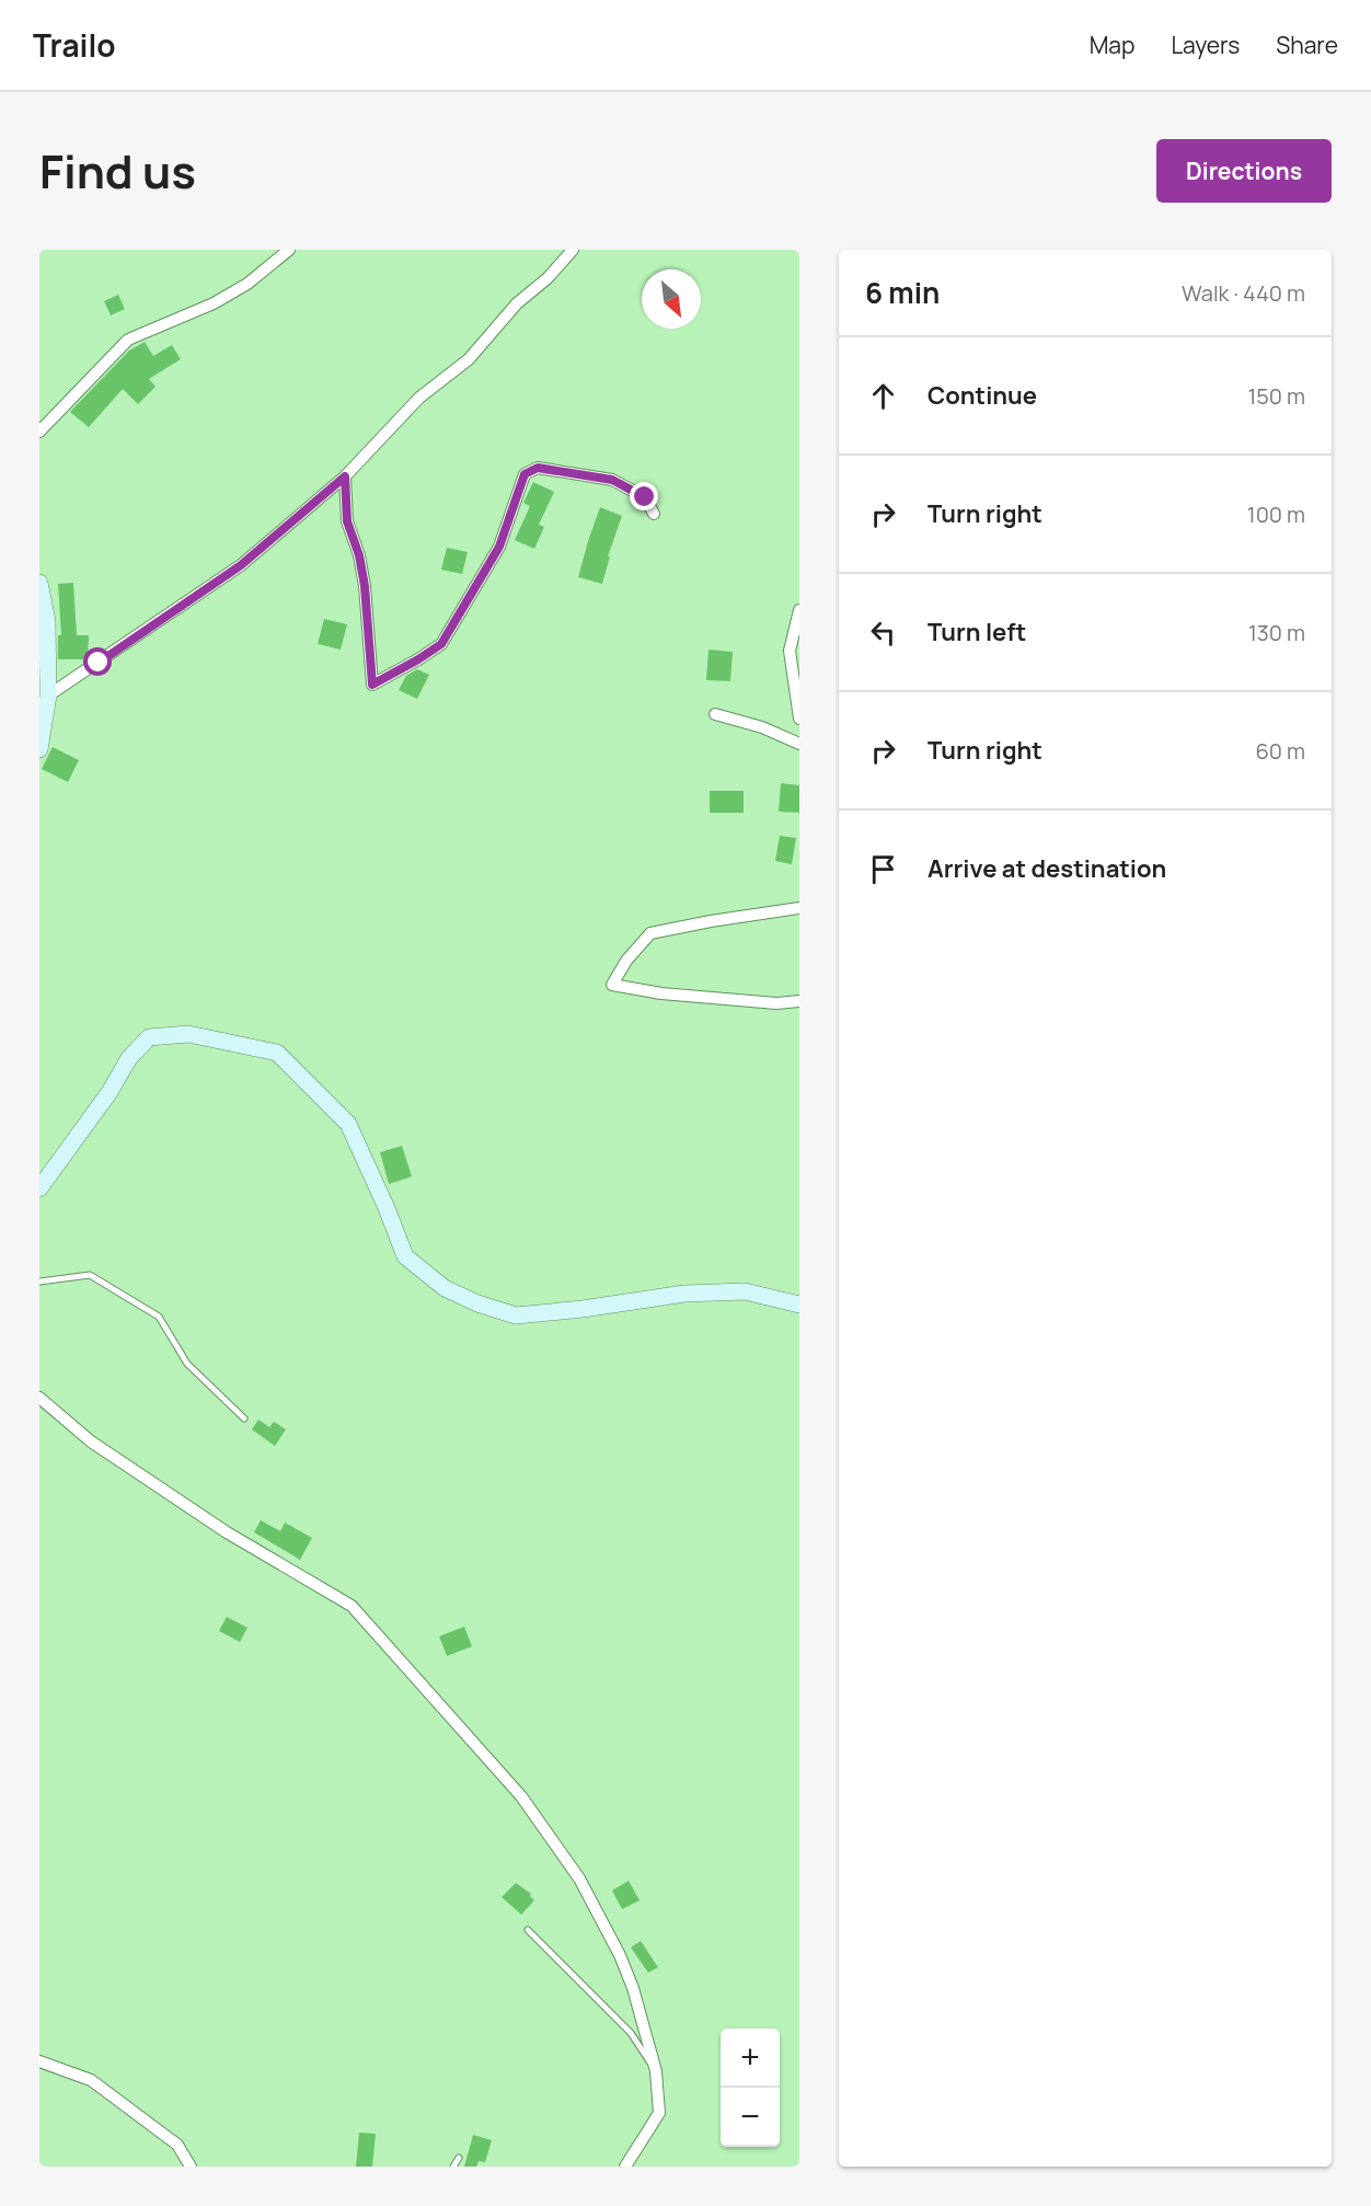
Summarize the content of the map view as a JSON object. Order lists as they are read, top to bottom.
{
  "north": "bottom right",
  "page": {
    "header": "Trailo",
    "nav": ["Map", "Layers", "Share"],
    "title": "Find us",
    "buttons": "Directions",
    "heading": ["6 min", "Walk · 440 m"],
    "list": [
      ["Continue", "150 m"],
      ["Turn right", "100 m"],
      ["Turn left", "130 m"],
      ["Turn right", "60 m"],
      "Arrive at destination"
    ],
    "map_buttons": ["+", "−"]
  }
}
